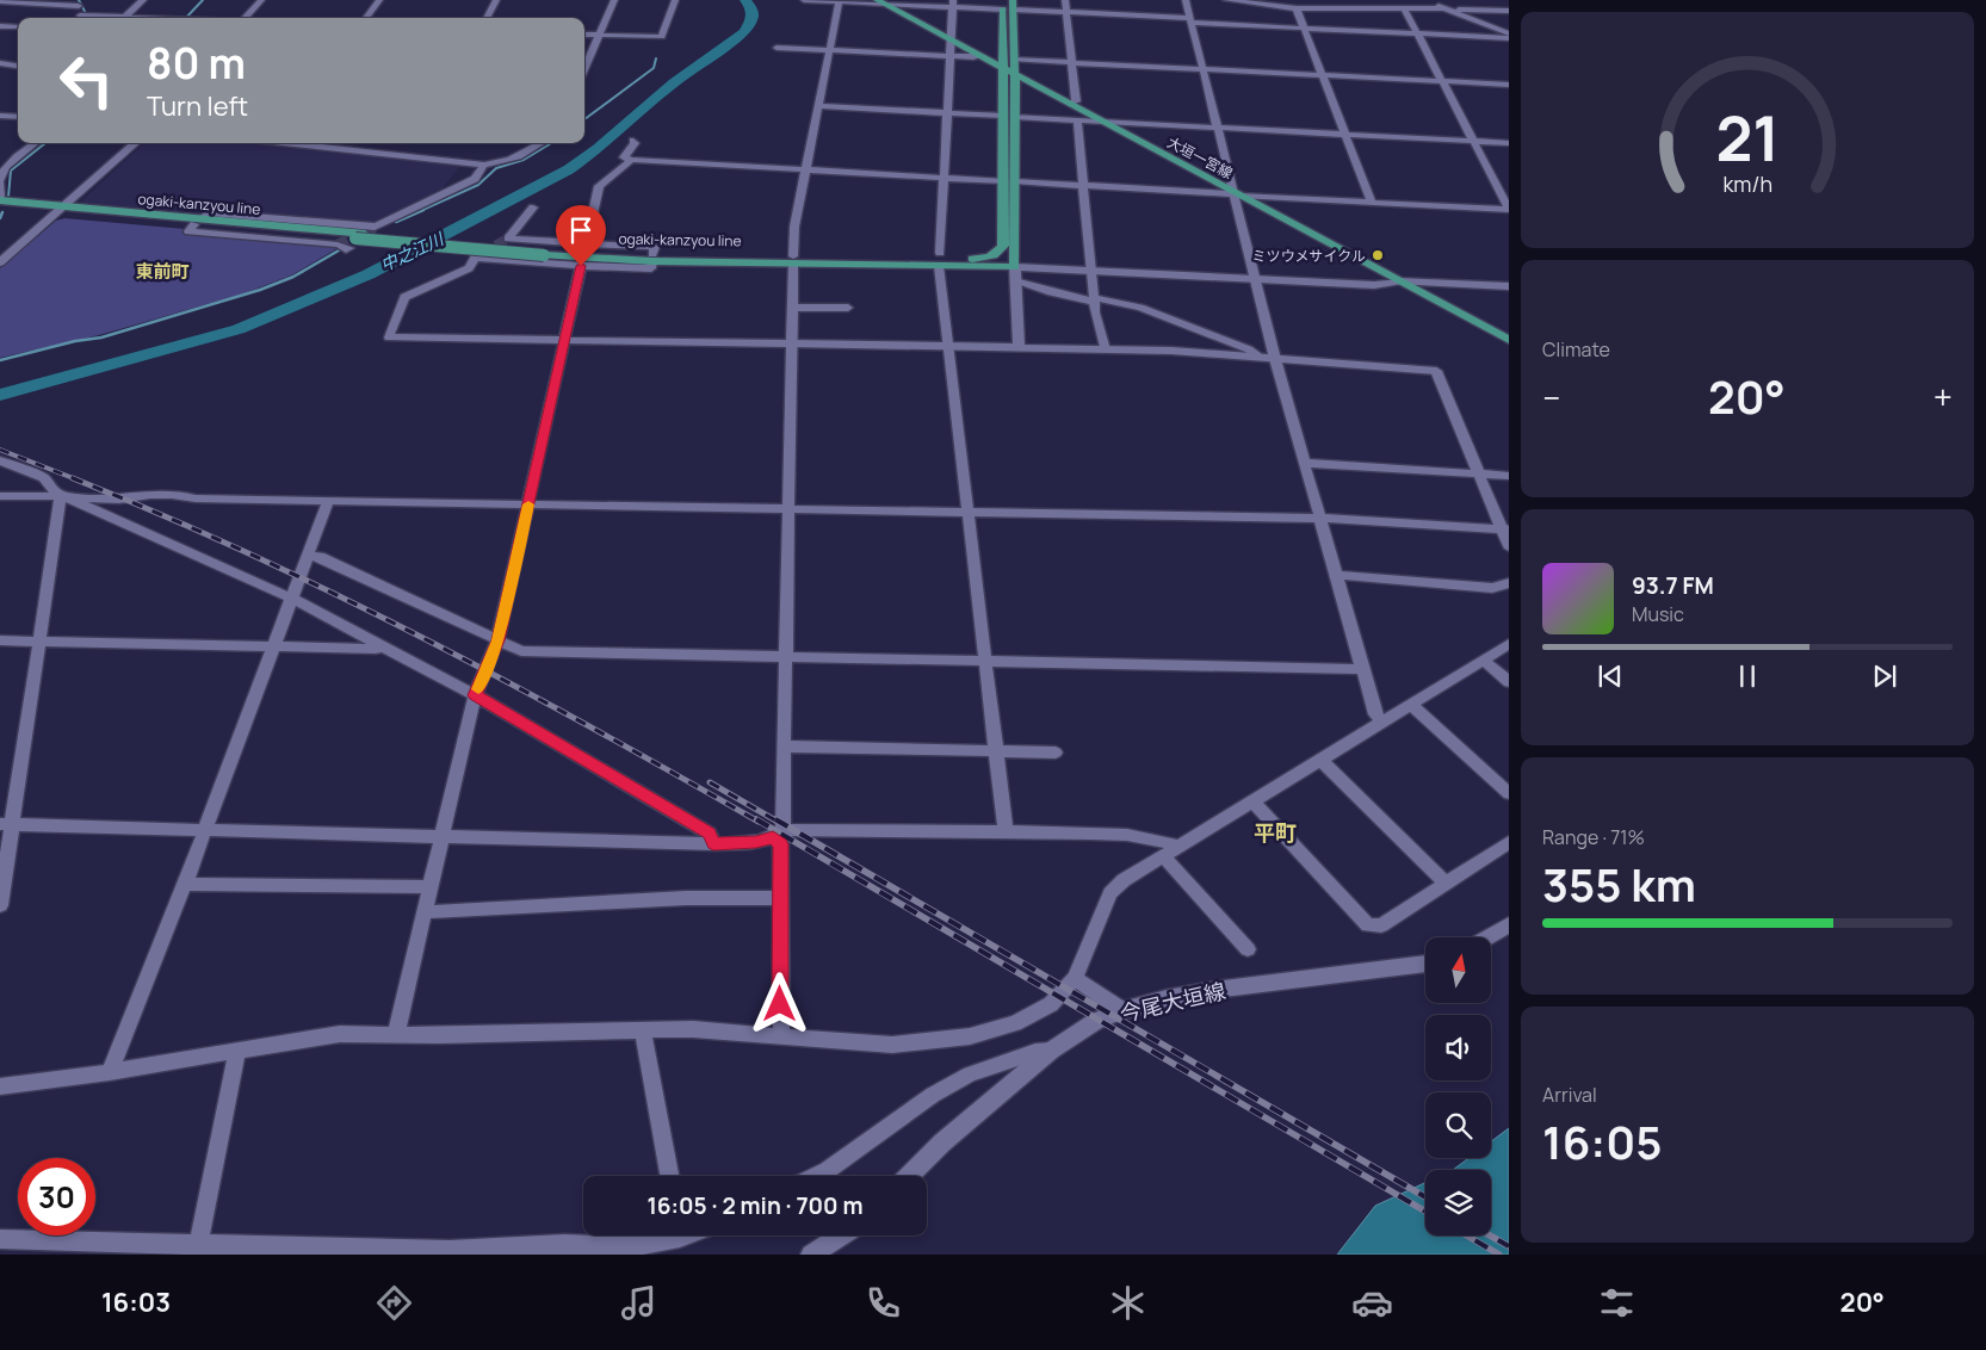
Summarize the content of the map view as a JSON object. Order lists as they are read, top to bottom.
{
  "streets": {
    "main road": ["大垣一宮線", "ogaki-kanzyou line"],
    "street": ["今尾大垣線"]
  },
  "districts": ["東前町", "平町"],
  "water": ["中之江川"],
  "places": ["ミツウメサイクル"],
  "north": "top",
  "page": {
    "turn": ["80 m", "Turn left"],
    "tile": [
      "Climate",
      ["Range · 71%", "355 km"],
      ["Arrival", "16:05"]
    ],
    "heat": ["−", "20°", "+"],
    "song": ["93.7 FM", "Music"],
    "limit": "30",
    "trip": "16:05 · 2 min · 700 m",
    "tabs": ["16:03", "20°"],
    "gauge": ["21", "km/h"]
  }
}
